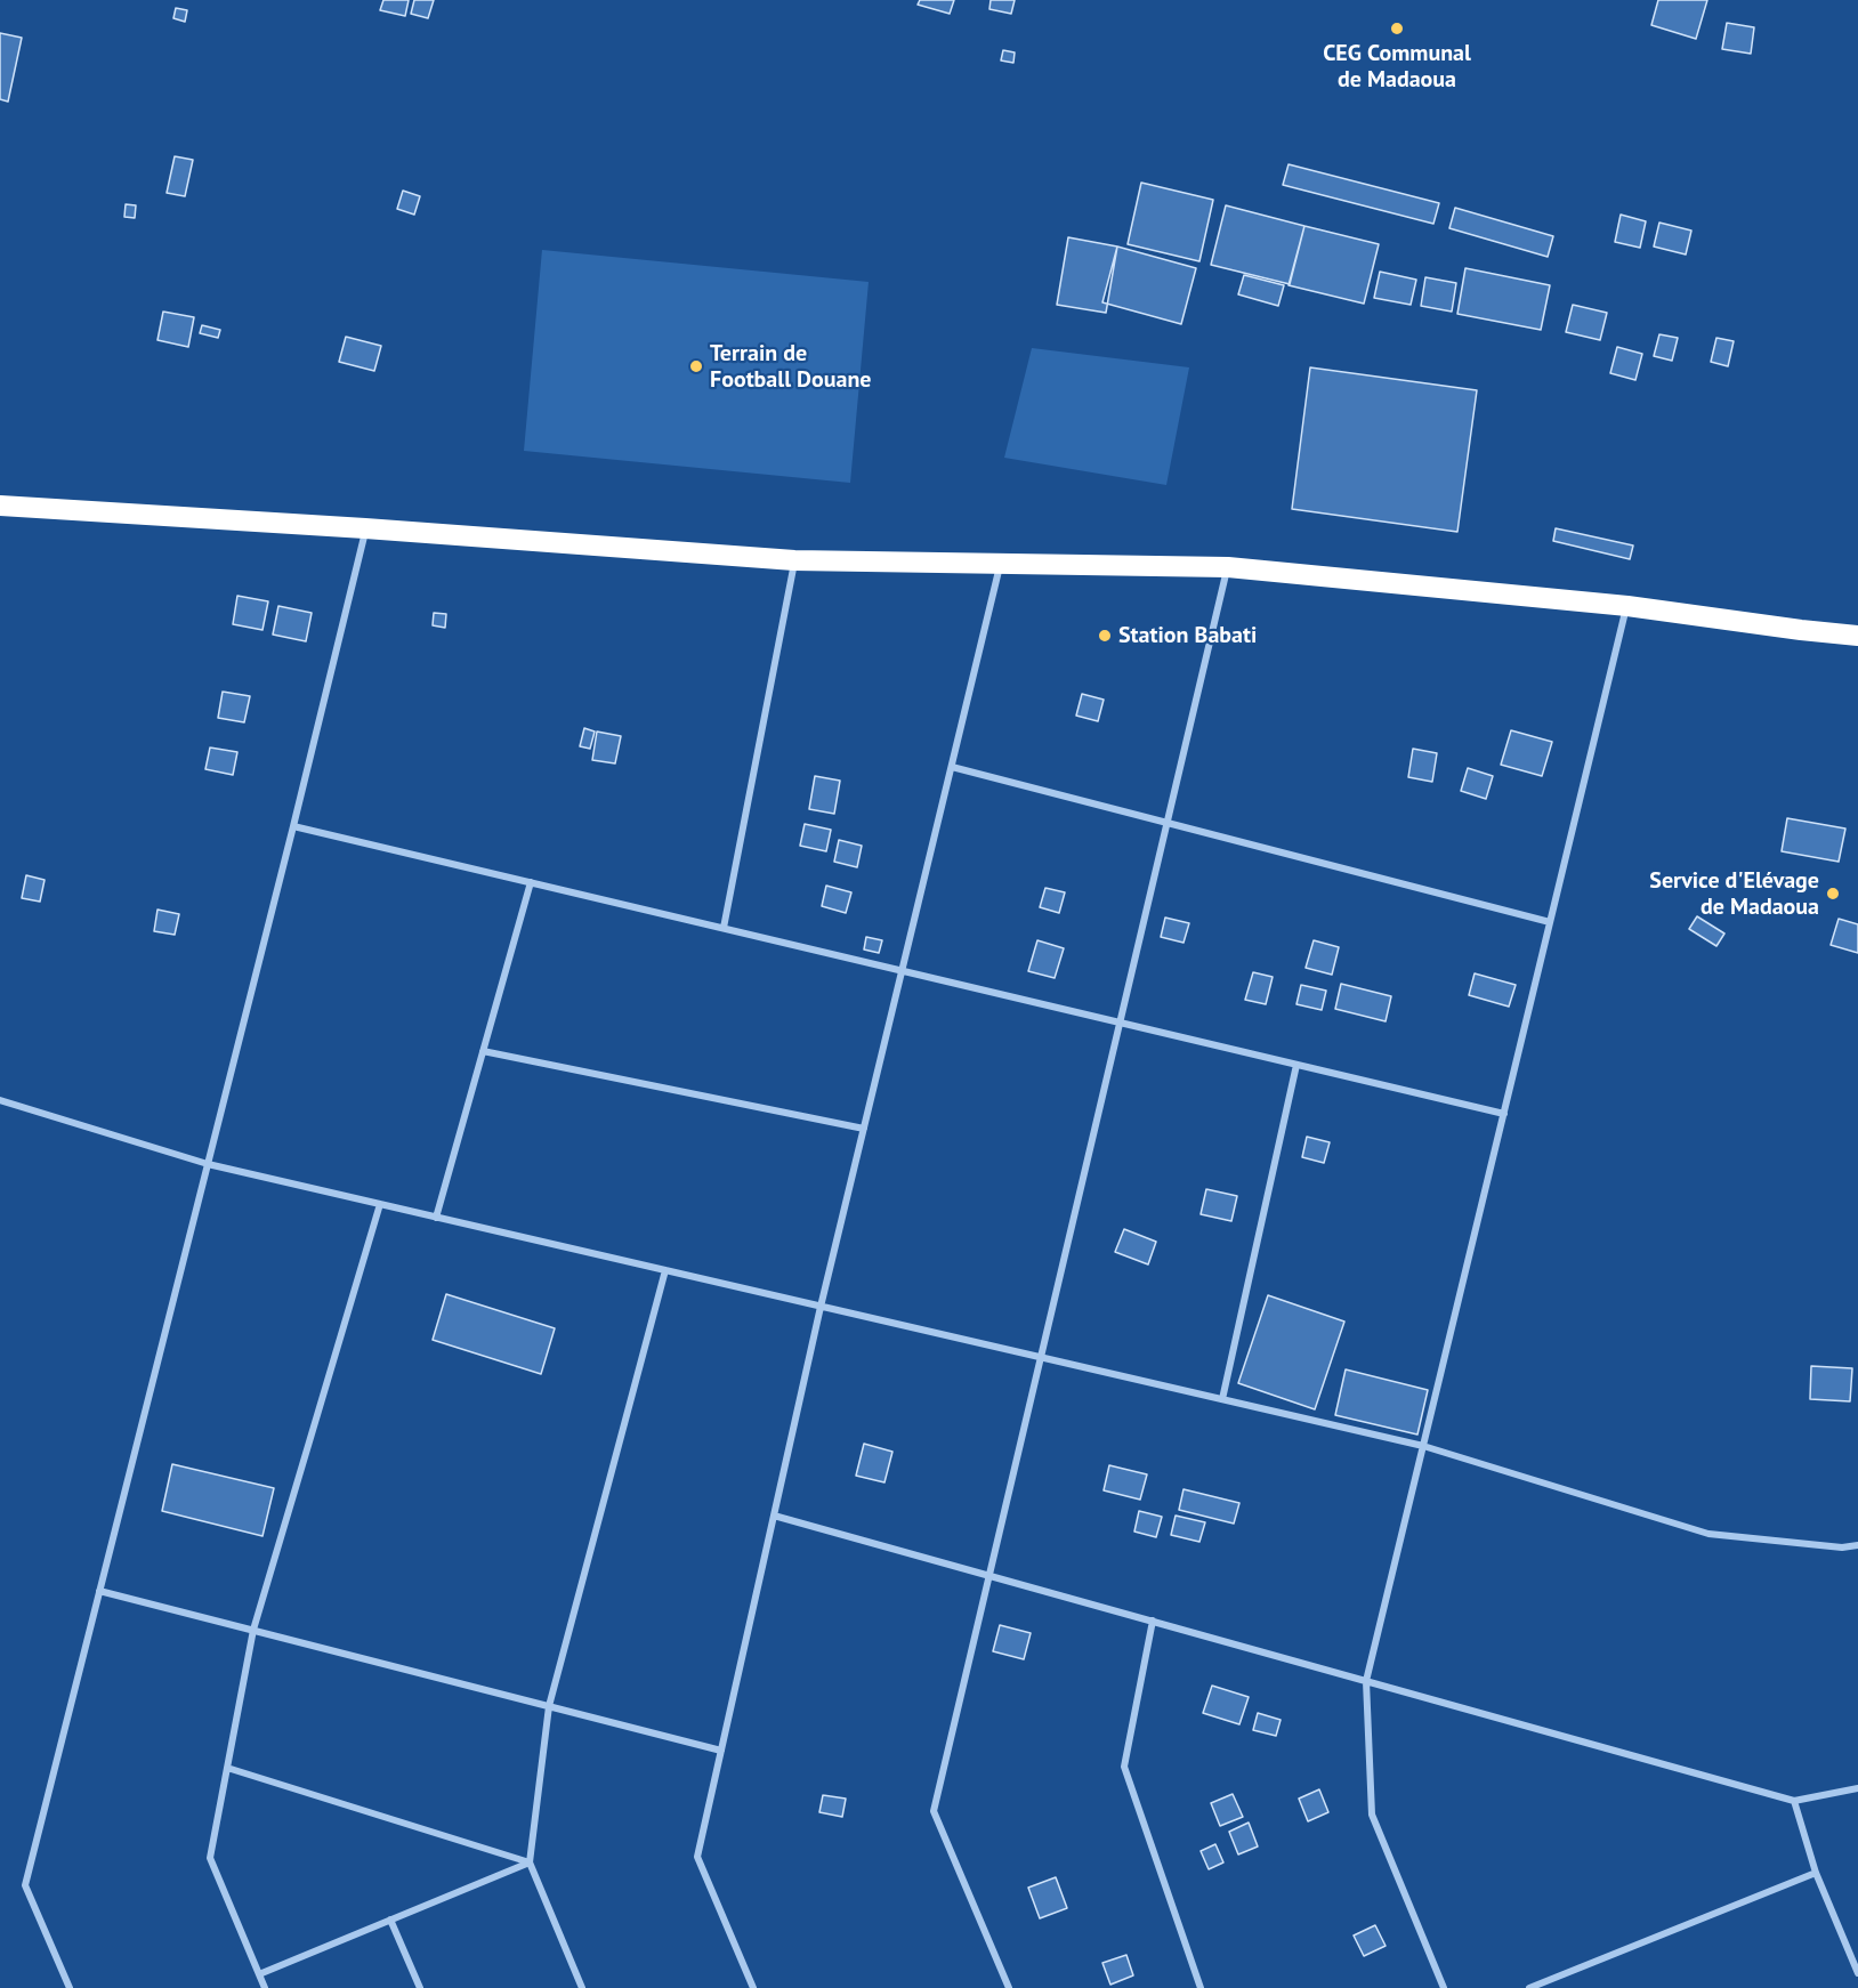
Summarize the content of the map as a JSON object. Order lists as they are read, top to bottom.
{
  "places": [
    "CEG Communal de Madaoua",
    "Terrain de Football Douane",
    "Station Babati",
    "Service d'Elévage de Madaoua"
  ]
}
